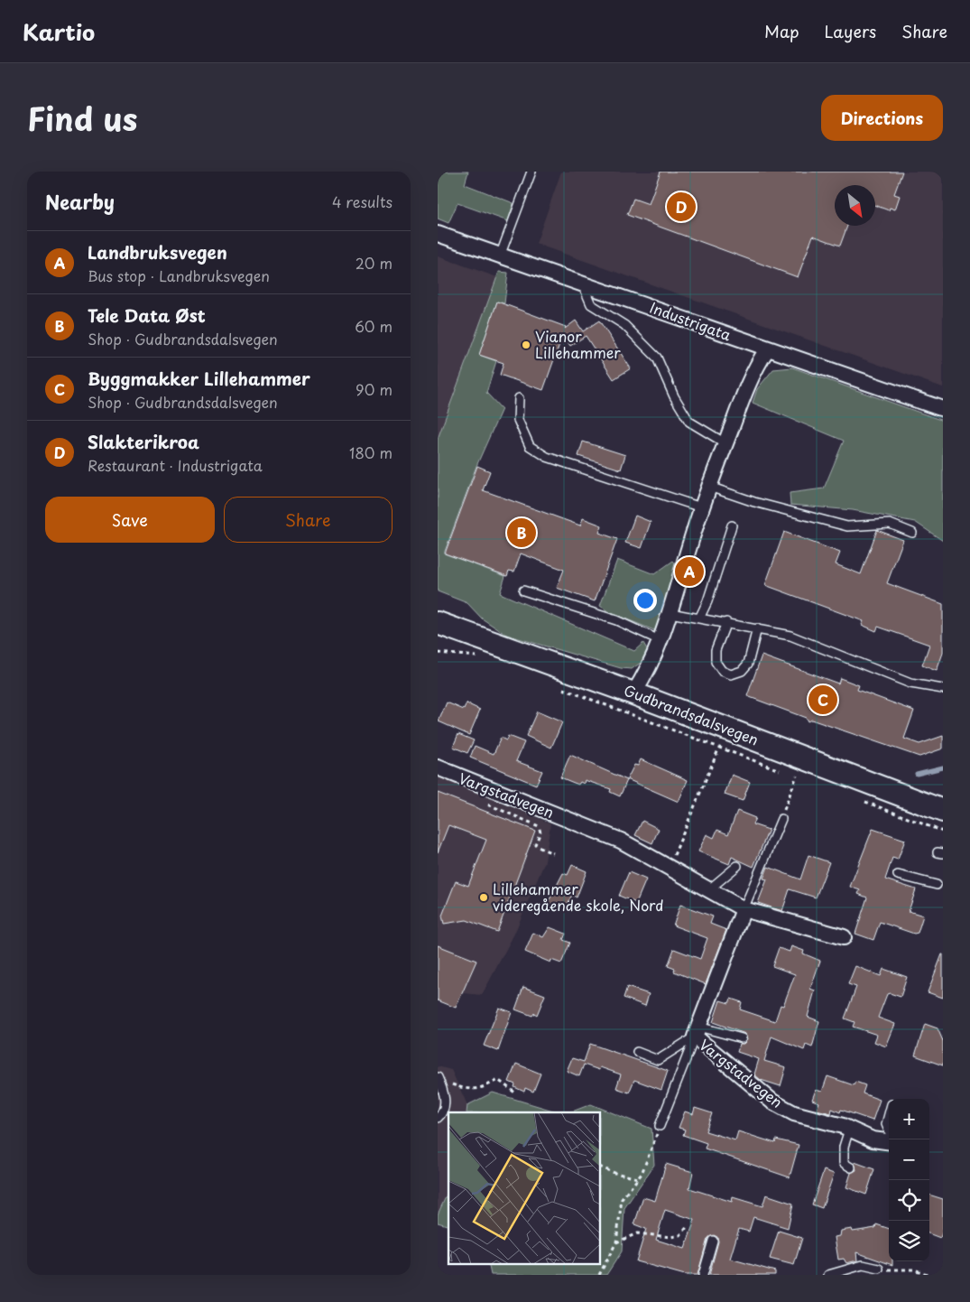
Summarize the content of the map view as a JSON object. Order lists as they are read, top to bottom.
{
  "streets": {
    "main road": ["Gudbrandsdalsvegen"],
    "street": ["Industrigata", "Vargstadvegen"]
  },
  "places": ["Vianor Lillehammer", "Lillehammer videregående skole, Nord"],
  "north": "bottom right",
  "page": {
    "header": "Kartio",
    "nav": ["Map", "Layers", "Share"],
    "title": "Find us",
    "buttons": [
      "Directions",
      ["Save", "Share"]
    ],
    "heading": ["Nearby", "4 results"],
    "pins": [
      "D",
      "B",
      "A",
      "C"
    ],
    "list": [
      {
        "mark": "A",
        "name": "Landbruksvegen",
        "note": "Bus stop · Landbruksvegen",
        "value": "20 m"
      },
      {
        "mark": "B",
        "name": "Tele Data Øst",
        "note": "Shop · Gudbrandsdalsvegen",
        "value": "60 m"
      },
      {
        "mark": "C",
        "name": "Byggmakker Lillehammer",
        "note": "Shop · Gudbrandsdalsvegen",
        "value": "90 m"
      },
      {
        "mark": "D",
        "name": "Slakterikroa",
        "note": "Restaurant · Industrigata",
        "value": "180 m"
      }
    ],
    "map_buttons": ["+", "−"]
  }
}
